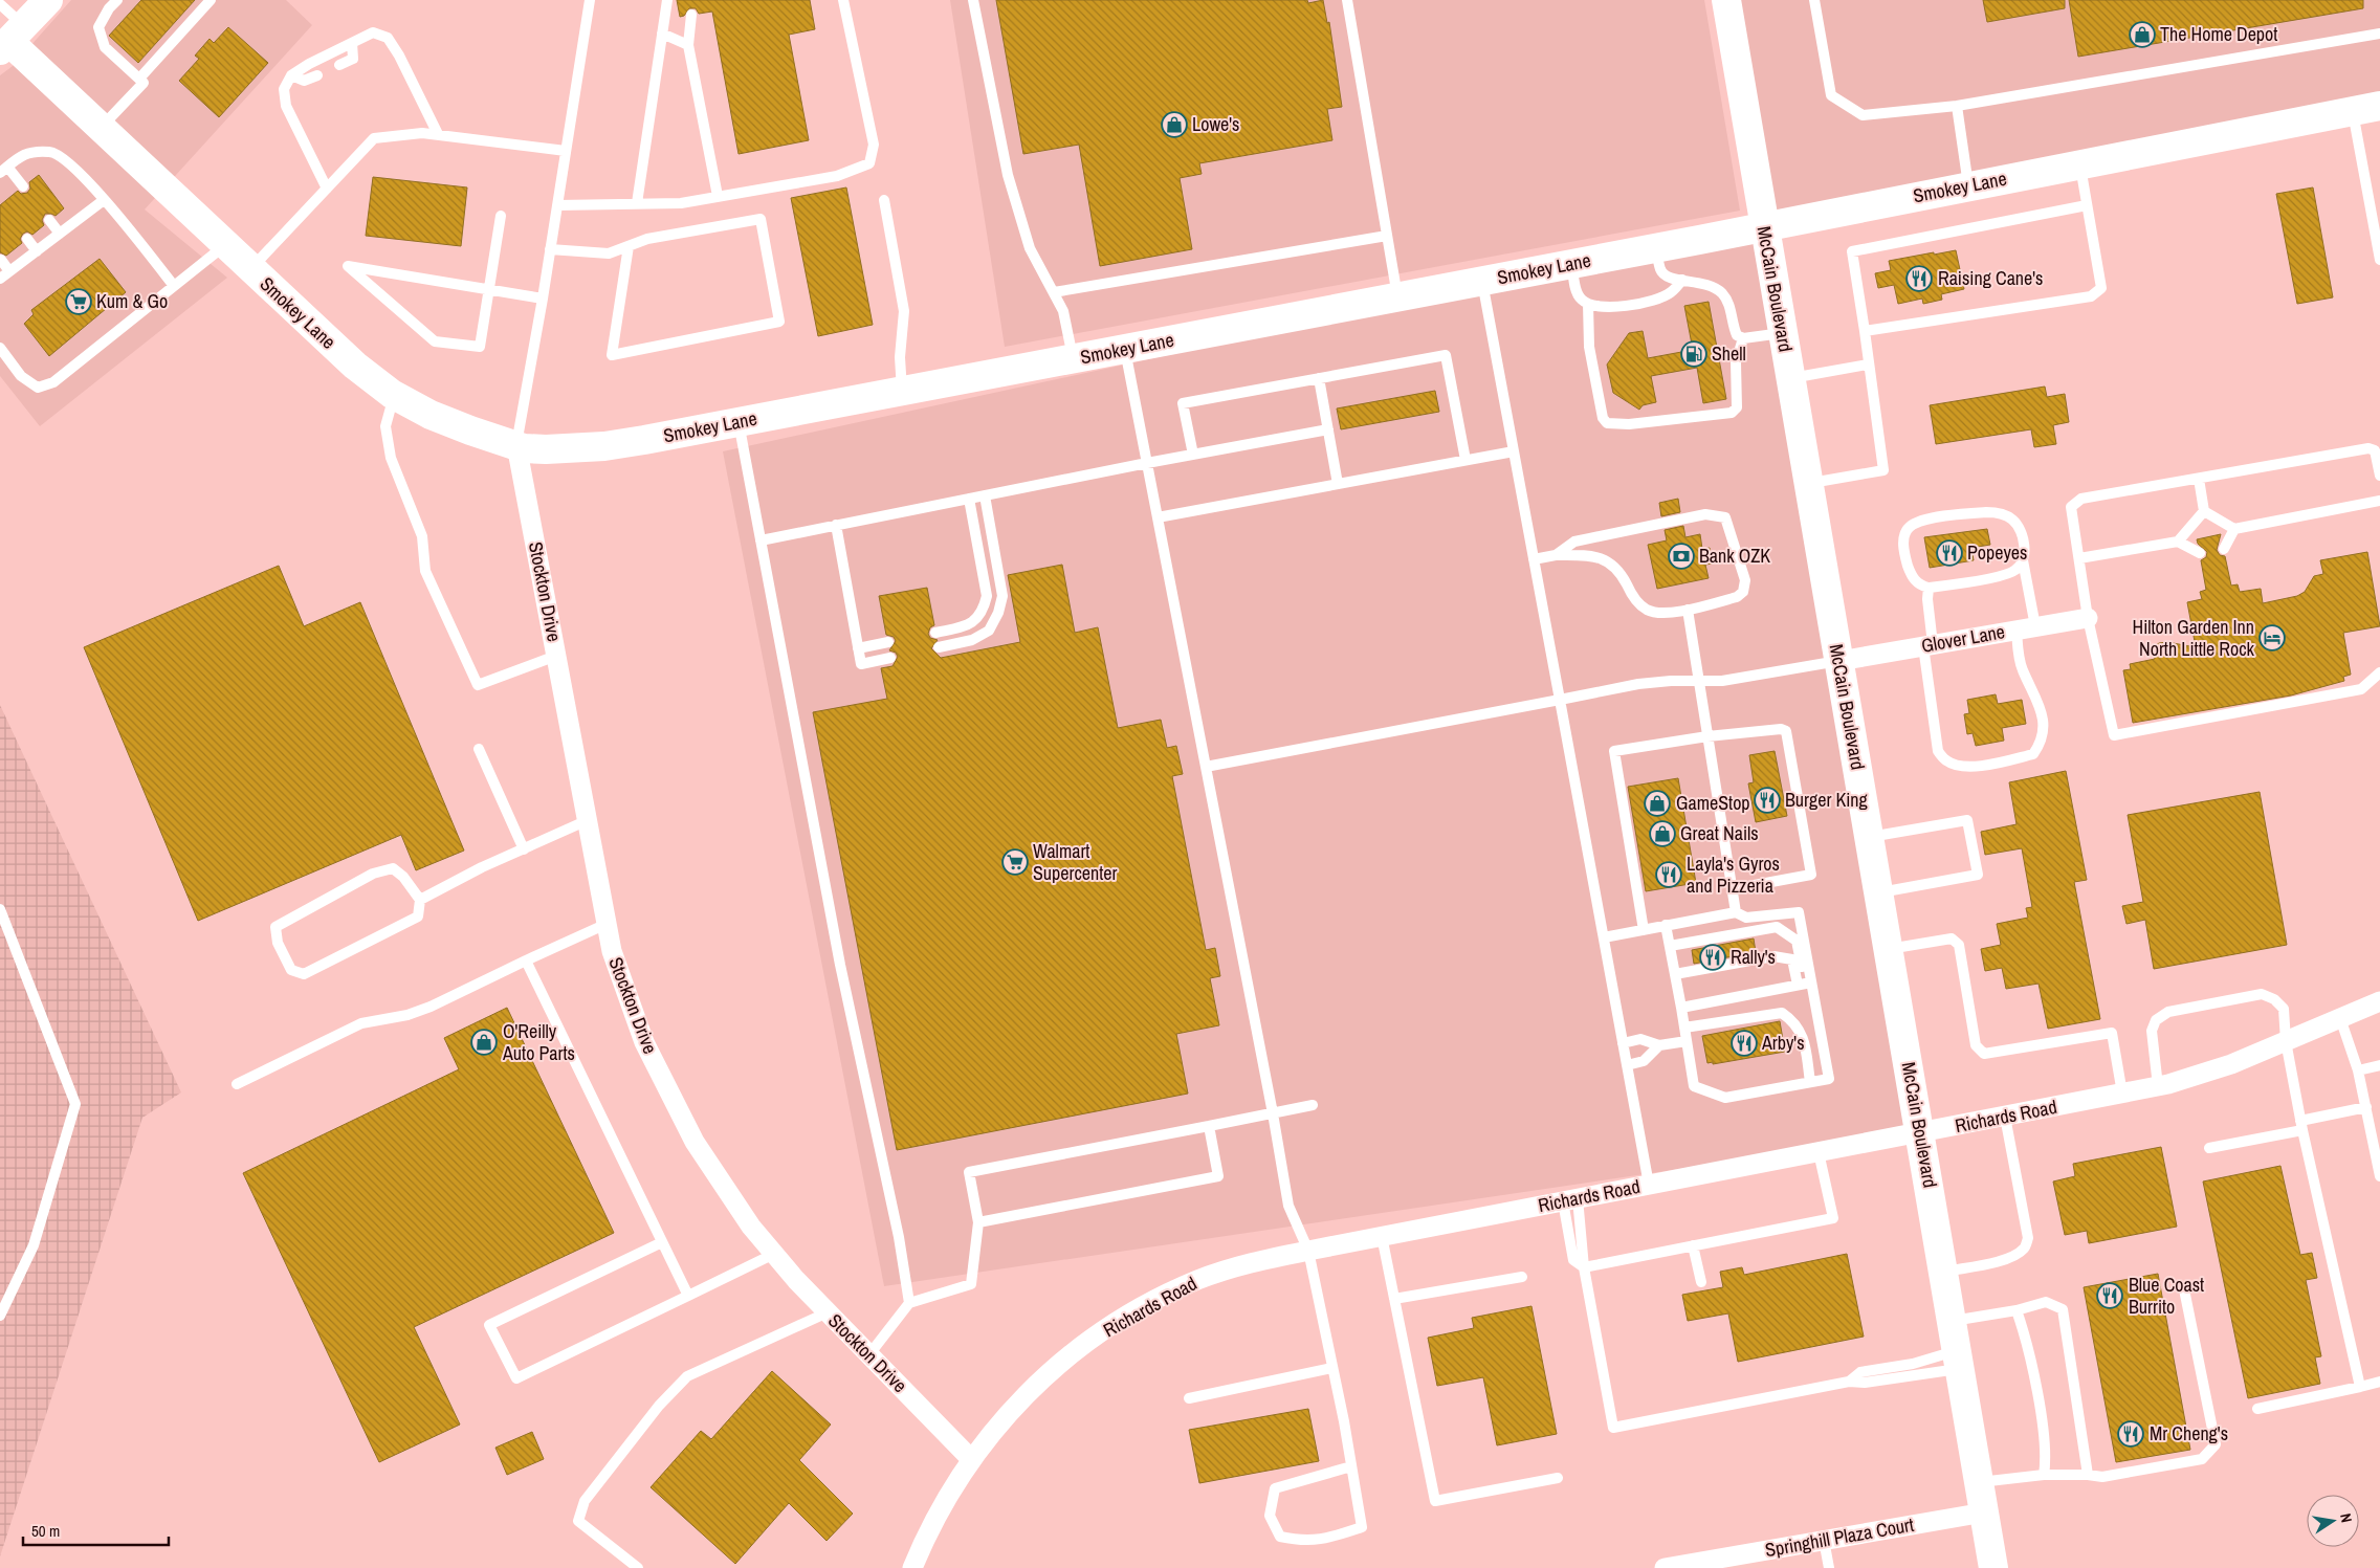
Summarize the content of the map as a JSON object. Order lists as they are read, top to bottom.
{
  "streets": {
    "street": [
      "Smokey Lane",
      "McCain Boulevard",
      "Stockton Drive",
      "Glover Lane",
      "Richards Road",
      "Springhill Plaza Court"
    ]
  },
  "crossings": [
    ["Smokey Lane", "McCain Boulevard"],
    ["Smokey Lane", "Stockton Drive"],
    ["McCain Boulevard", "Glover Lane"],
    ["McCain Boulevard", "Richards Road"],
    ["McCain Boulevard", "Springhill Plaza Court"],
    ["Stockton Drive", "Richards Road"]
  ],
  "places": {
    "shop": [
      "The Home Depot",
      "Lowe's",
      "GameStop",
      "Great Nails",
      "O'Reilly Auto Parts"
    ],
    "restaurant": [
      "Raising Cane's",
      "Popeyes",
      "Burger King",
      "Layla's Gyros and Pizzeria",
      "Rally's",
      "Arby's",
      "Blue Coast Burrito",
      "Mr Cheng's"
    ],
    "supermarket": ["Kum & Go", "Walmart Supercenter"],
    "fuel station": ["Shell"],
    "bank": ["Bank OZK"],
    "hotel": ["Hilton Garden Inn North Little Rock"]
  },
  "scale_bar": "50 m",
  "north": "right"
}
